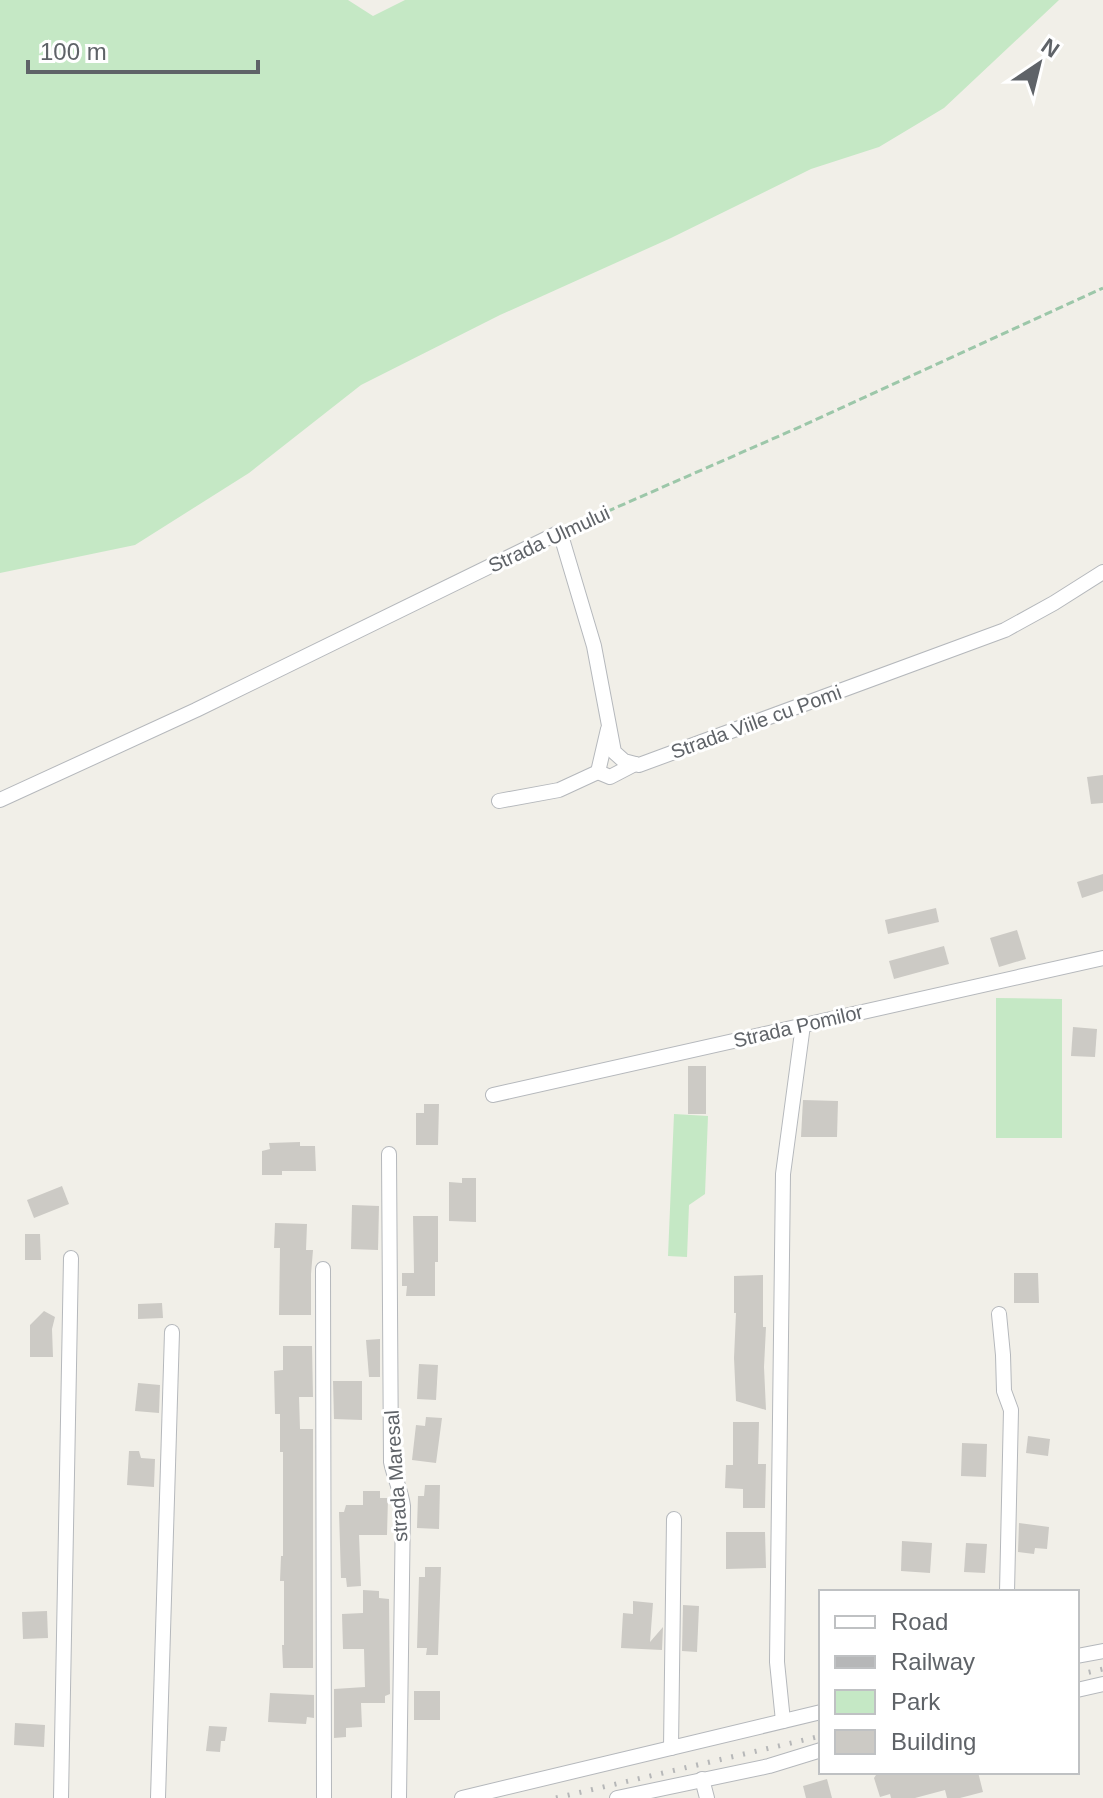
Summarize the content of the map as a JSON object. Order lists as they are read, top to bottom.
{
  "streets": {
    "street": [
      "Strada Ulmului",
      "Strada Viile cu Pomi",
      "Strada Pomilor",
      "strada Maresal"
    ]
  },
  "legend": [
    "Road",
    "Railway",
    "Park",
    "Building"
  ],
  "scale_bar": "100 m",
  "north": "top right"
}
